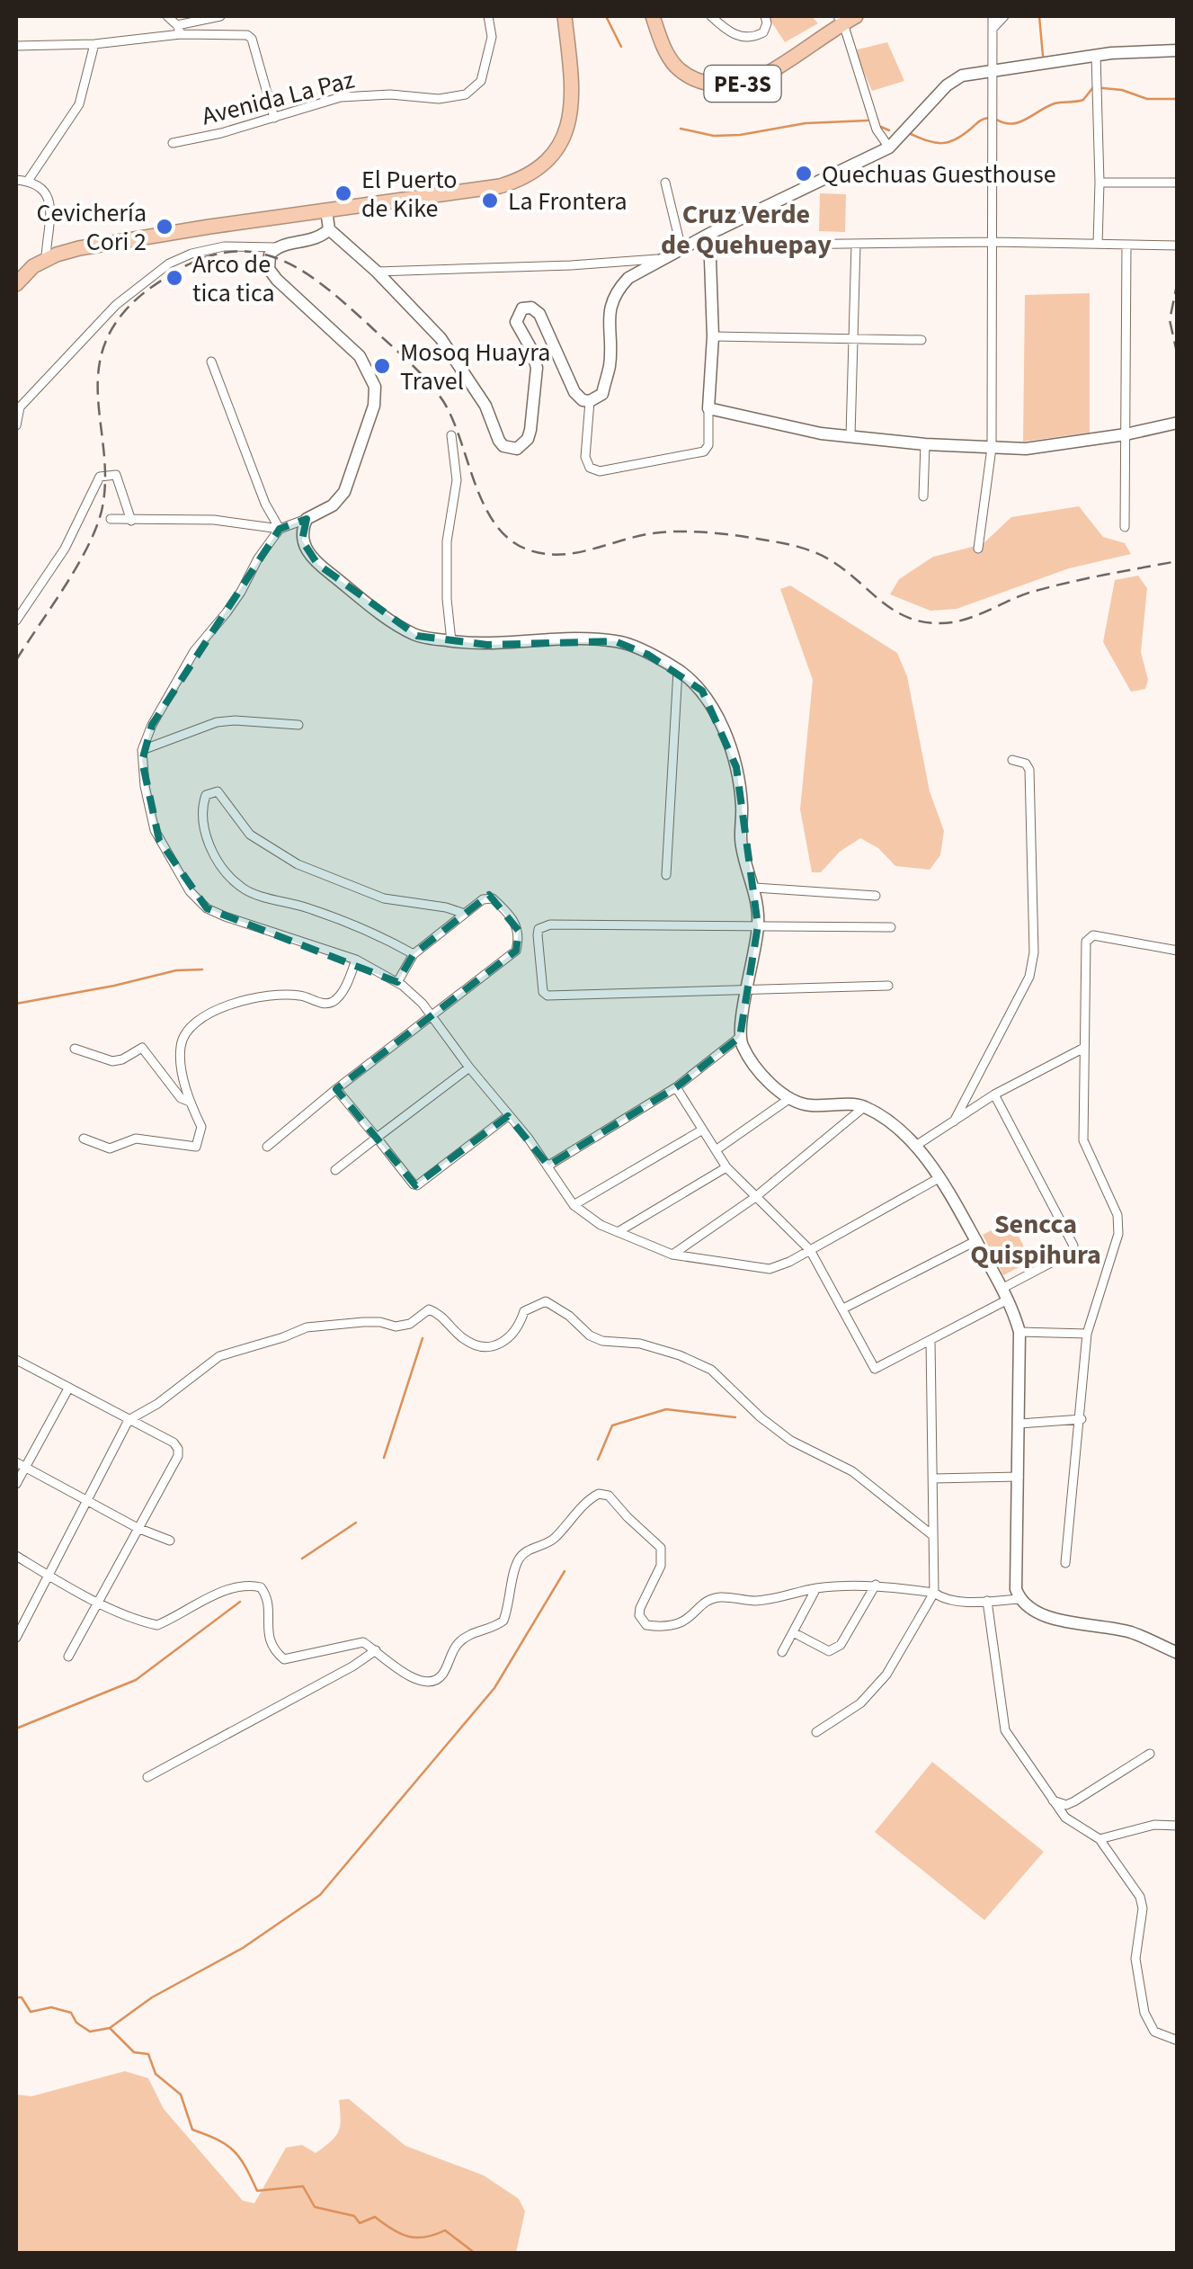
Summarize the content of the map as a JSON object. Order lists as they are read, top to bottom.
{
  "streets": {
    "highway": ["PE-3S"],
    "street": ["Avenida La Paz"]
  },
  "districts": ["Cruz Verde de Quehuepay", "Sencca Quispihura"],
  "places": [
    "Quechuas Guesthouse",
    "El Puerto de Kike",
    "La Frontera",
    "Cevichería Cori 2",
    "Arco de tica tica",
    "Mosoq Huayra Travel"
  ]
}
